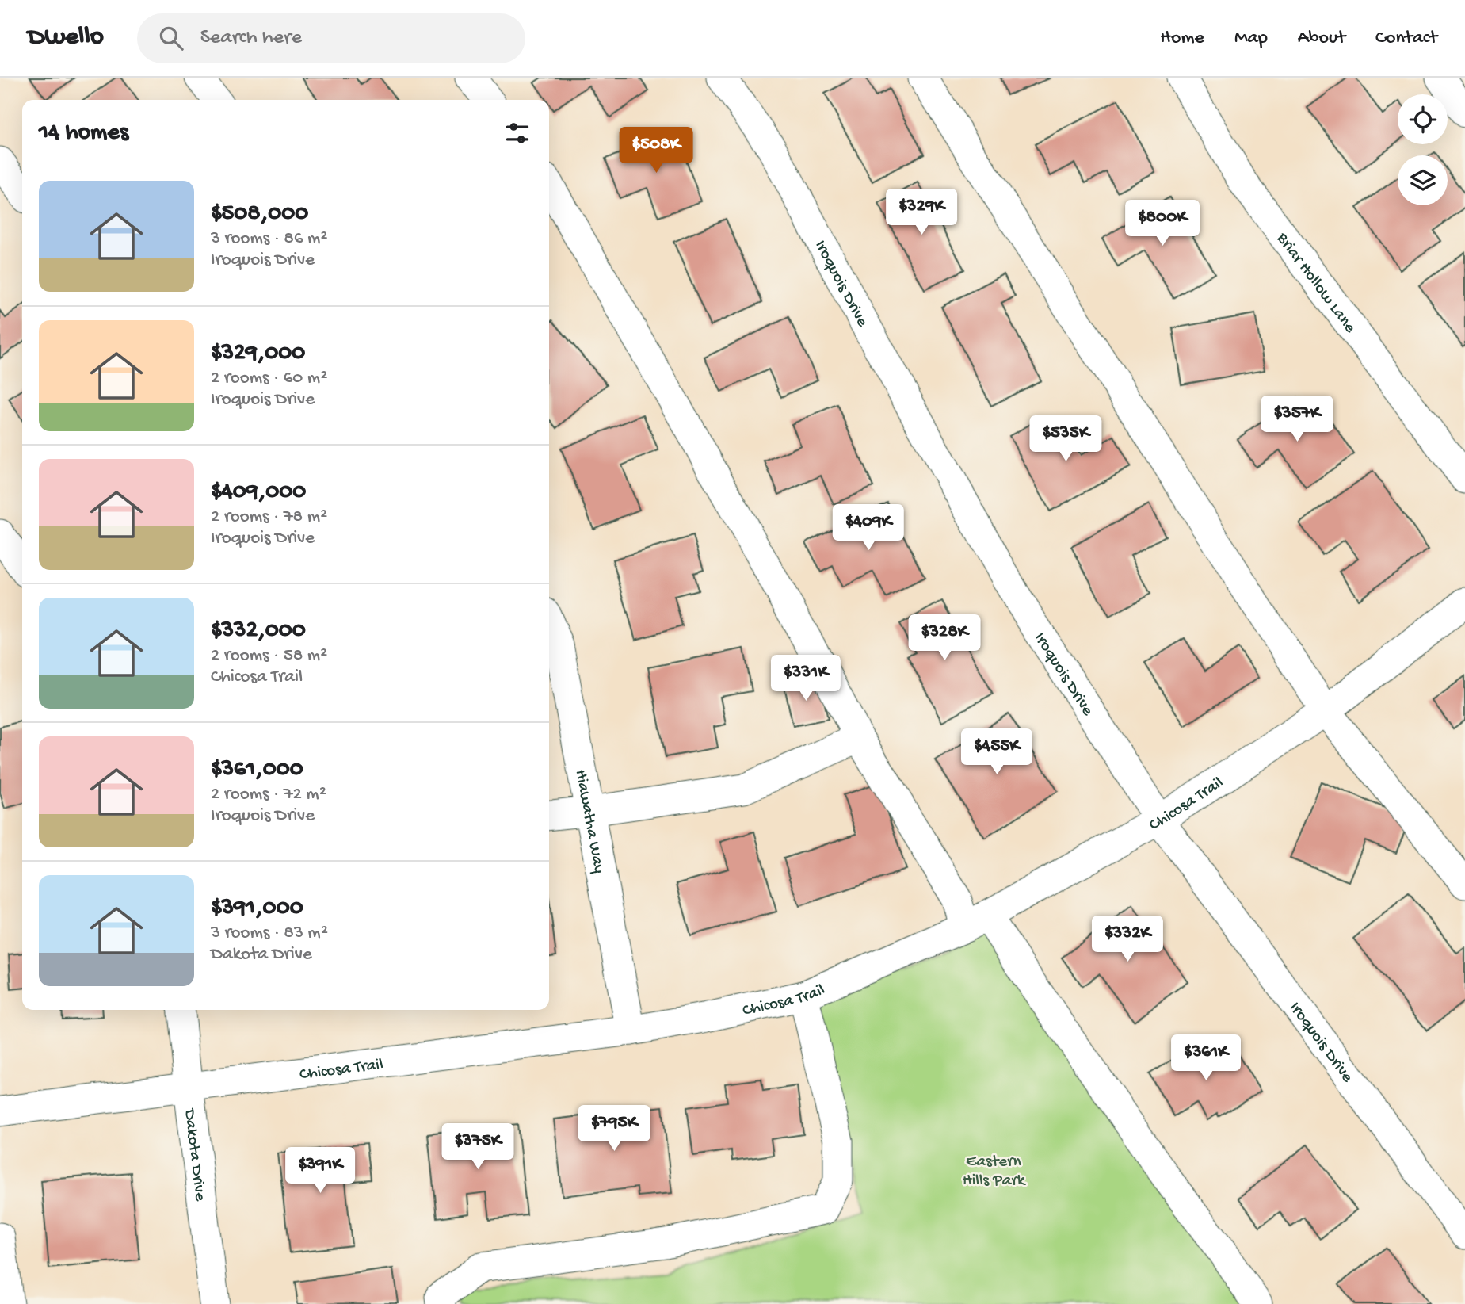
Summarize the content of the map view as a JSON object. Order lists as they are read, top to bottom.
{
  "streets": {
    "street": [
      "Briar Hollow Lane",
      "Iroquois Drive",
      "Chicosa Trail",
      "Hiawatha Way",
      "Dakota Drive"
    ]
  },
  "crossings": [
    ["Iroquois Drive", "Chicosa Trail"],
    ["Chicosa Trail", "Hiawatha Way"],
    ["Chicosa Trail", "Dakota Drive"]
  ],
  "parks": ["Eastern Hills Park"],
  "page": {
    "header": "Dwello",
    "search": "Search here",
    "nav": [
      "Home",
      "Map",
      "About",
      "Contact"
    ],
    "heading": "14 homes",
    "price": [
      "$508K",
      "$329K",
      "$800K",
      "$357K",
      "$535K",
      "$409K",
      "$328K",
      "$331K",
      "$455K",
      "$332K",
      "$361K",
      "$795K",
      "$375K",
      "$391K"
    ],
    "list": [
      {
        "name": "$508,000",
        "note": "3 rooms · 86 m² · Iroquois Drive"
      },
      {
        "name": "$329,000",
        "note": "2 rooms · 60 m² · Iroquois Drive"
      },
      {
        "name": "$409,000",
        "note": "2 rooms · 78 m² · Iroquois Drive"
      },
      {
        "name": "$332,000",
        "note": "2 rooms · 58 m² · Chicosa Trail"
      },
      {
        "name": "$361,000",
        "note": "2 rooms · 72 m² · Iroquois Drive"
      },
      {
        "name": "$391,000",
        "note": "3 rooms · 83 m² · Dakota Drive"
      }
    ]
  }
}
